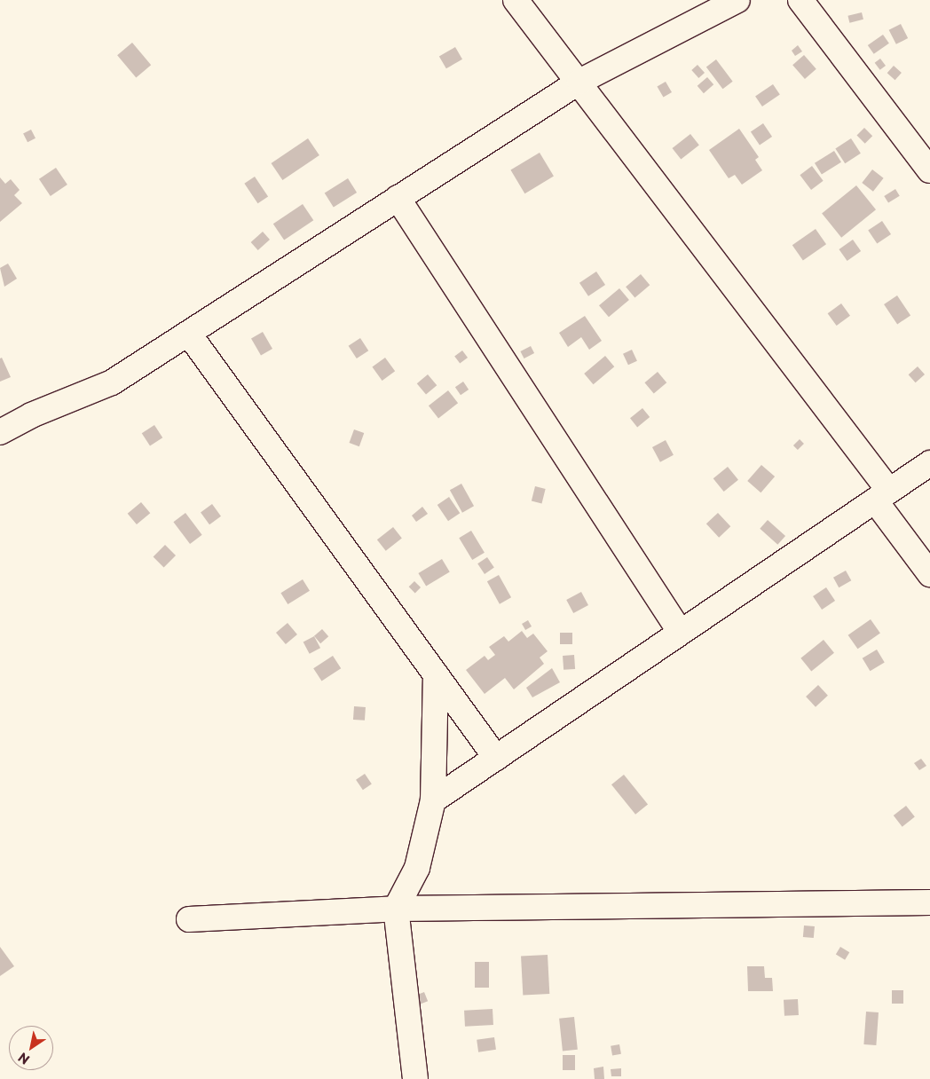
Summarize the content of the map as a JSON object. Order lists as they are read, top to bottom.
{
  "north": "bottom left"
}
